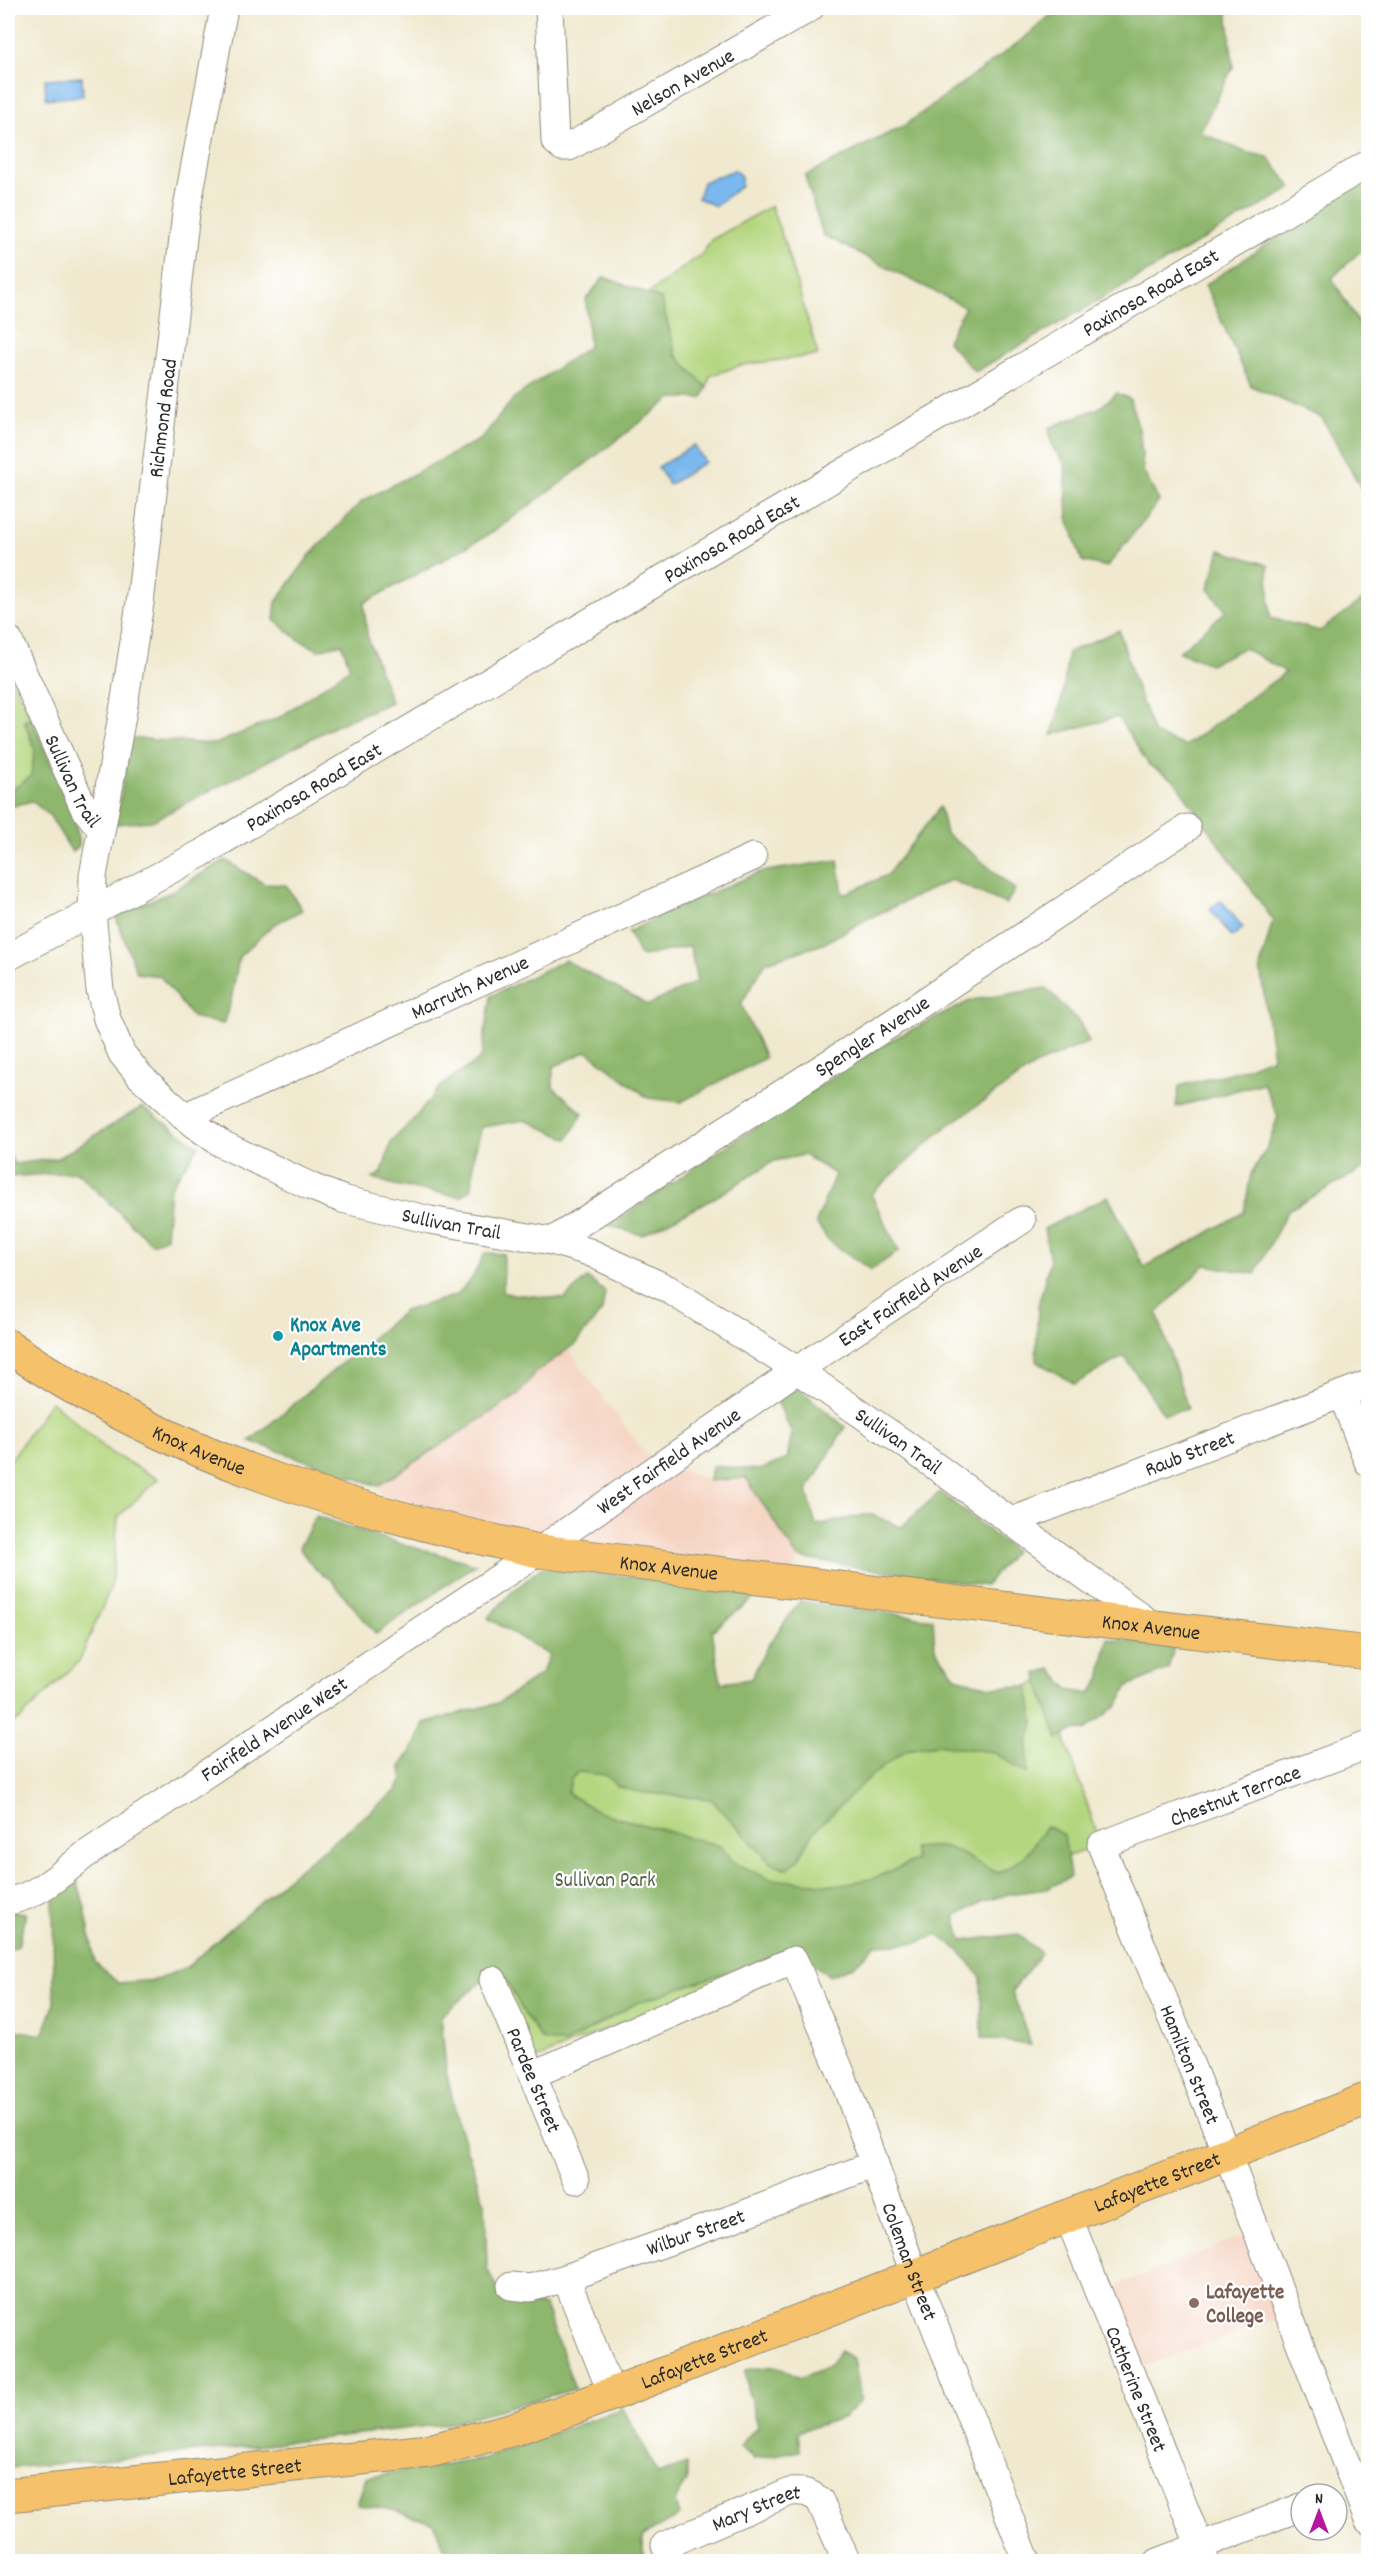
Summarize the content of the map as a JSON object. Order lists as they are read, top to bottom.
{
  "streets": {
    "main road": ["Knox Avenue", "Lafayette Street"],
    "street": [
      "Nelson Avenue",
      "Paxinosa Road East",
      "Richmond Road",
      "Sullivan Trail",
      "Marruth Avenue",
      "Spengler Avenue",
      "East Fairfield Avenue",
      "Raub Street",
      "West Fairfield Avenue",
      "Fairifeld Avenue West",
      "Chestnut Terrace",
      "Hamilton Street",
      "Pardee Street",
      "Wilbur Street",
      "Coleman Street",
      "Catherine Street",
      "Mary Street"
    ]
  },
  "crossings": [
    ["Paxinosa Road East", "Sullivan Trail"],
    ["Richmond Road", "Sullivan Trail"],
    ["Sullivan Trail", "Marruth Avenue"],
    ["Sullivan Trail", "Spengler Avenue"],
    ["Sullivan Trail", "East Fairfield Avenue"],
    ["Sullivan Trail", "Knox Avenue"],
    ["Sullivan Trail", "Raub Street"],
    ["Sullivan Trail", "West Fairfield Avenue"],
    ["East Fairfield Avenue", "West Fairfield Avenue"],
    ["Knox Avenue", "West Fairfield Avenue"],
    ["Knox Avenue", "Fairifeld Avenue West"],
    ["West Fairfield Avenue", "Fairifeld Avenue West"],
    ["Chestnut Terrace", "Hamilton Street"],
    ["Hamilton Street", "Lafayette Street"],
    ["Pardee Street", "Coleman Street"],
    ["Lafayette Street", "Coleman Street"],
    ["Lafayette Street", "Catherine Street"],
    ["Wilbur Street", "Coleman Street"]
  ],
  "parks": ["Sullivan Park"],
  "places": ["Knox Ave Apartments", "Lafayette College"],
  "north": "top"
}
